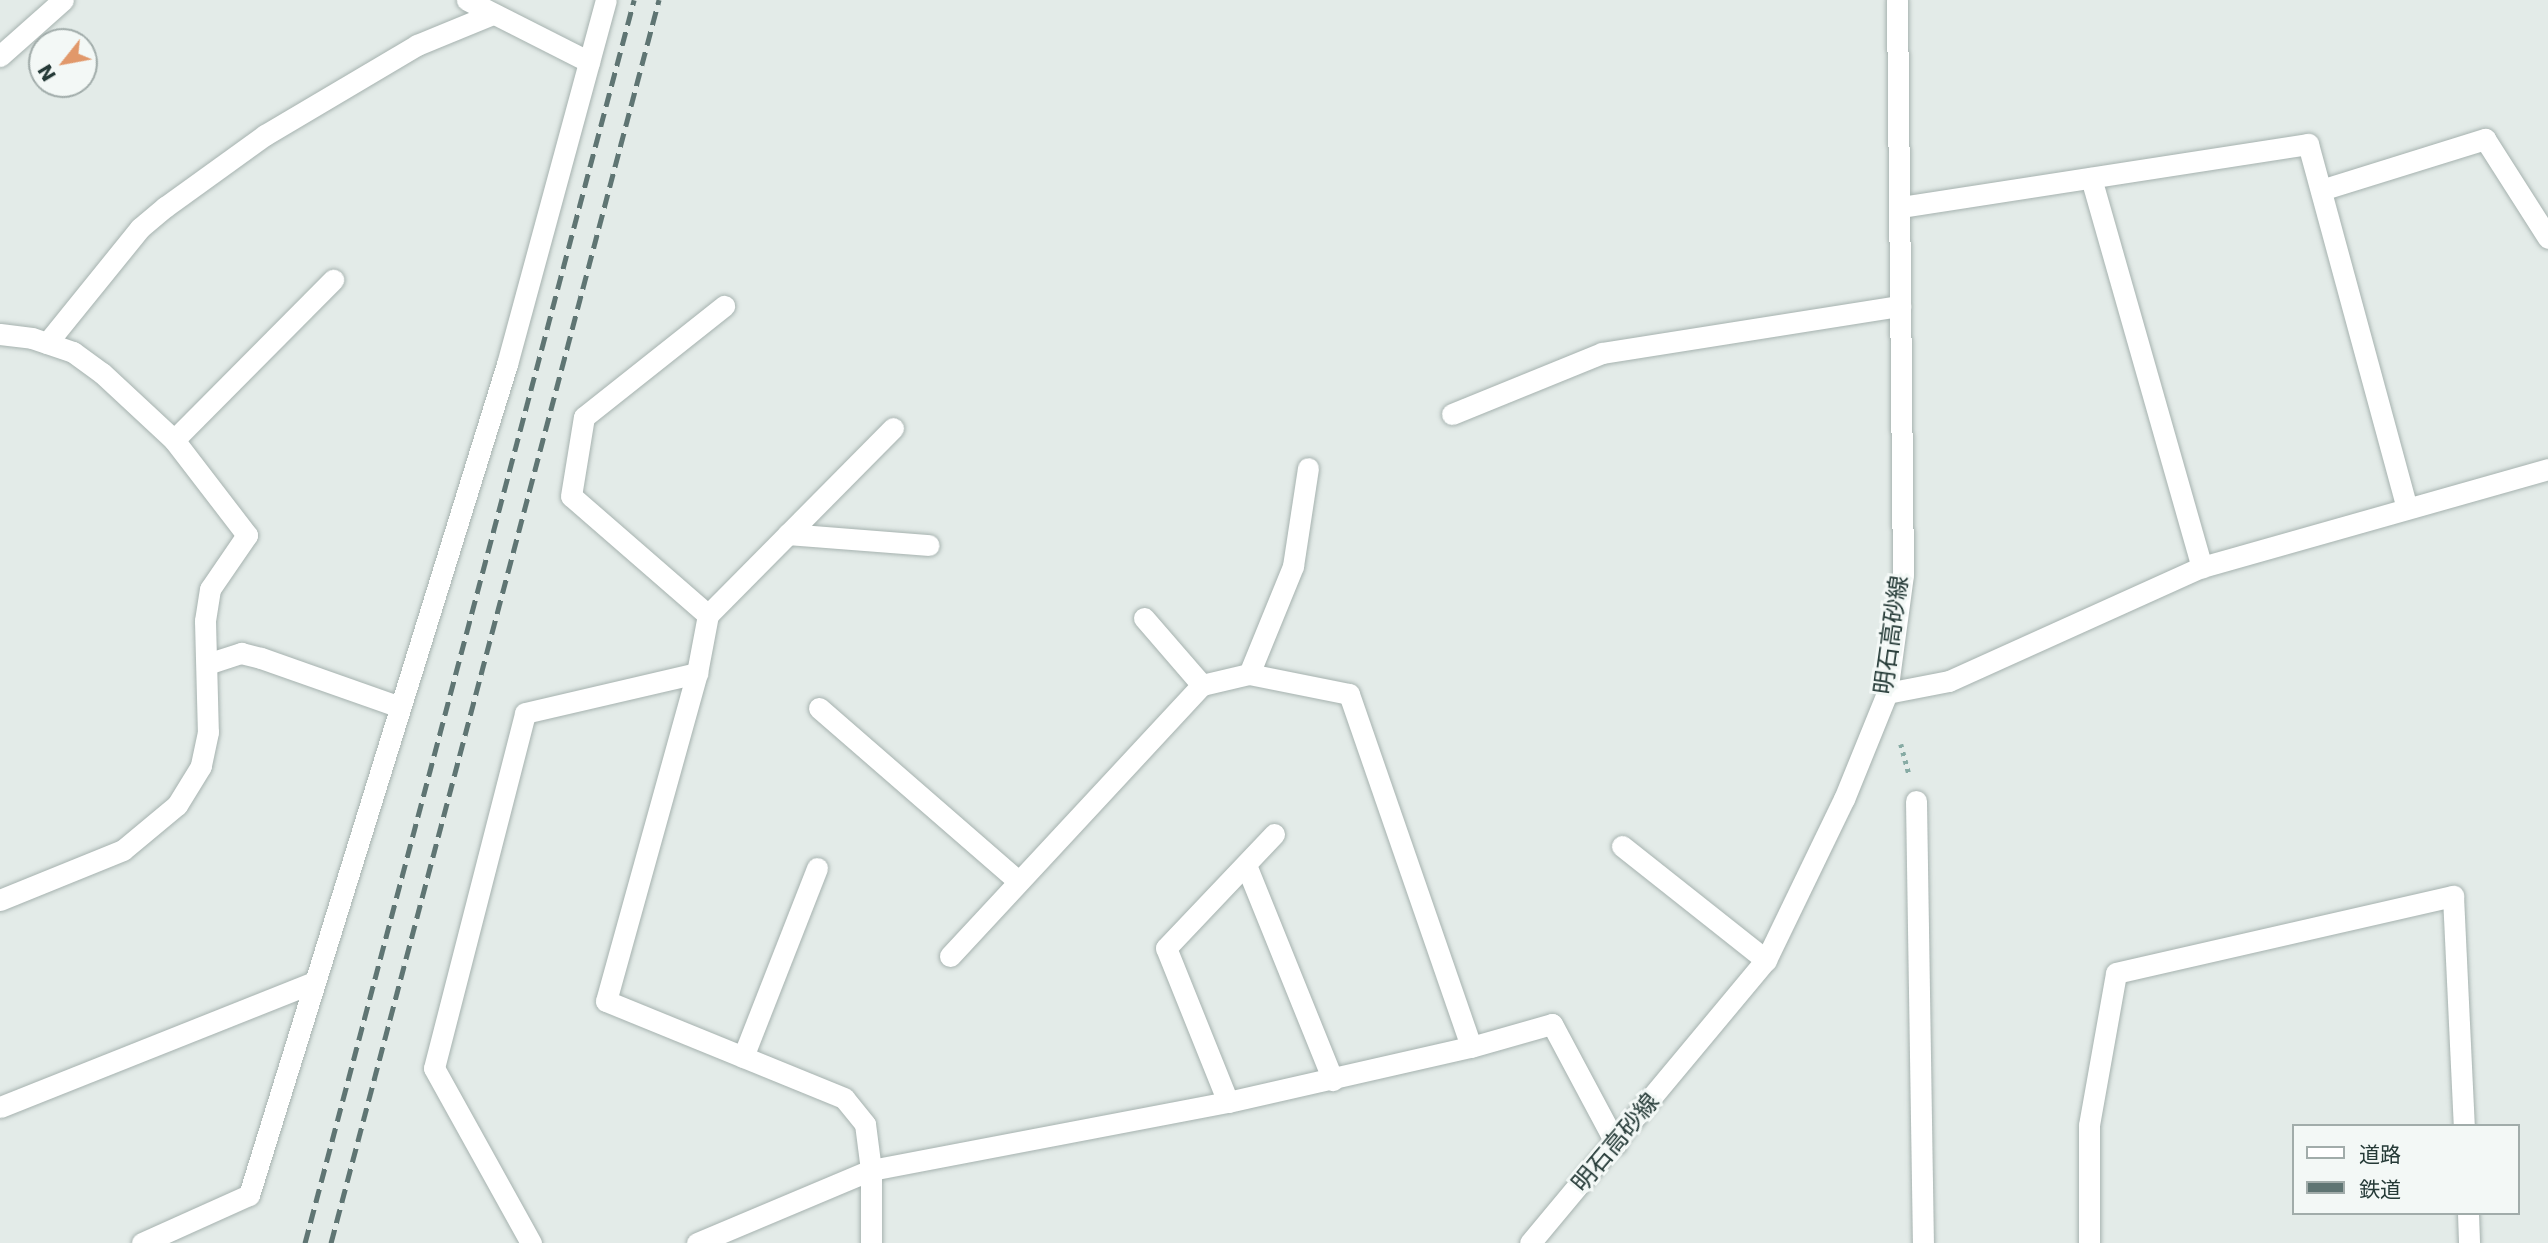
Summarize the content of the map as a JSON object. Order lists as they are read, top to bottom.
{
  "streets": {
    "street": ["明石高砂線"]
  },
  "legend": ["道路", "鉄道"],
  "north": "bottom left"
}
